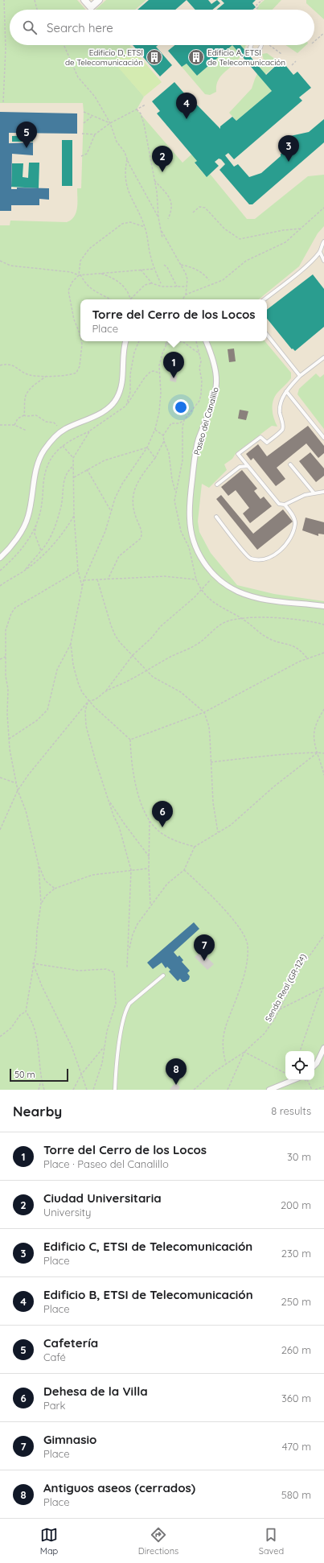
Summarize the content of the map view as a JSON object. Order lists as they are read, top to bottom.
{
  "streets": {
    "street": ["Paseo del Canalillo"],
    "path": ["Senda Real (GR-124)"]
  },
  "places": {
    "building": ["Edificio D, ETSI de Telecomunicación", "Edificio A, ETSI de Telecomunicación"]
  },
  "scale_bar": "50 m",
  "page": {
    "search": "Search here",
    "pins": [
      "4",
      "5",
      "3",
      "2",
      "1",
      "6",
      "7",
      "8"
    ],
    "popup": ["Torre del Cerro de los Locos", "Place"],
    "scale": "50 m",
    "heading": ["Nearby", "8 results"],
    "list": [
      {
        "mark": "1",
        "name": "Torre del Cerro de los Locos",
        "note": "Place · Paseo del Canalillo",
        "value": "30 m"
      },
      {
        "mark": "2",
        "name": "Ciudad Universitaria",
        "note": "University",
        "value": "200 m"
      },
      {
        "mark": "3",
        "name": "Edificio C, ETSI de Telecomunicación",
        "note": "Place",
        "value": "230 m"
      },
      {
        "mark": "4",
        "name": "Edificio B, ETSI de Telecomunicación",
        "note": "Place",
        "value": "250 m"
      },
      {
        "mark": "5",
        "name": "Cafetería",
        "note": "Café",
        "value": "260 m"
      },
      {
        "mark": "6",
        "name": "Dehesa de la Villa",
        "note": "Park",
        "value": "360 m"
      },
      {
        "mark": "7",
        "name": "Gimnasio",
        "note": "Place",
        "value": "470 m"
      },
      {
        "mark": "8",
        "name": "Antiguos aseos (cerrados)",
        "note": "Place",
        "value": "580 m"
      }
    ],
    "nav": ["Map", "Directions", "Saved"]
  }
}
